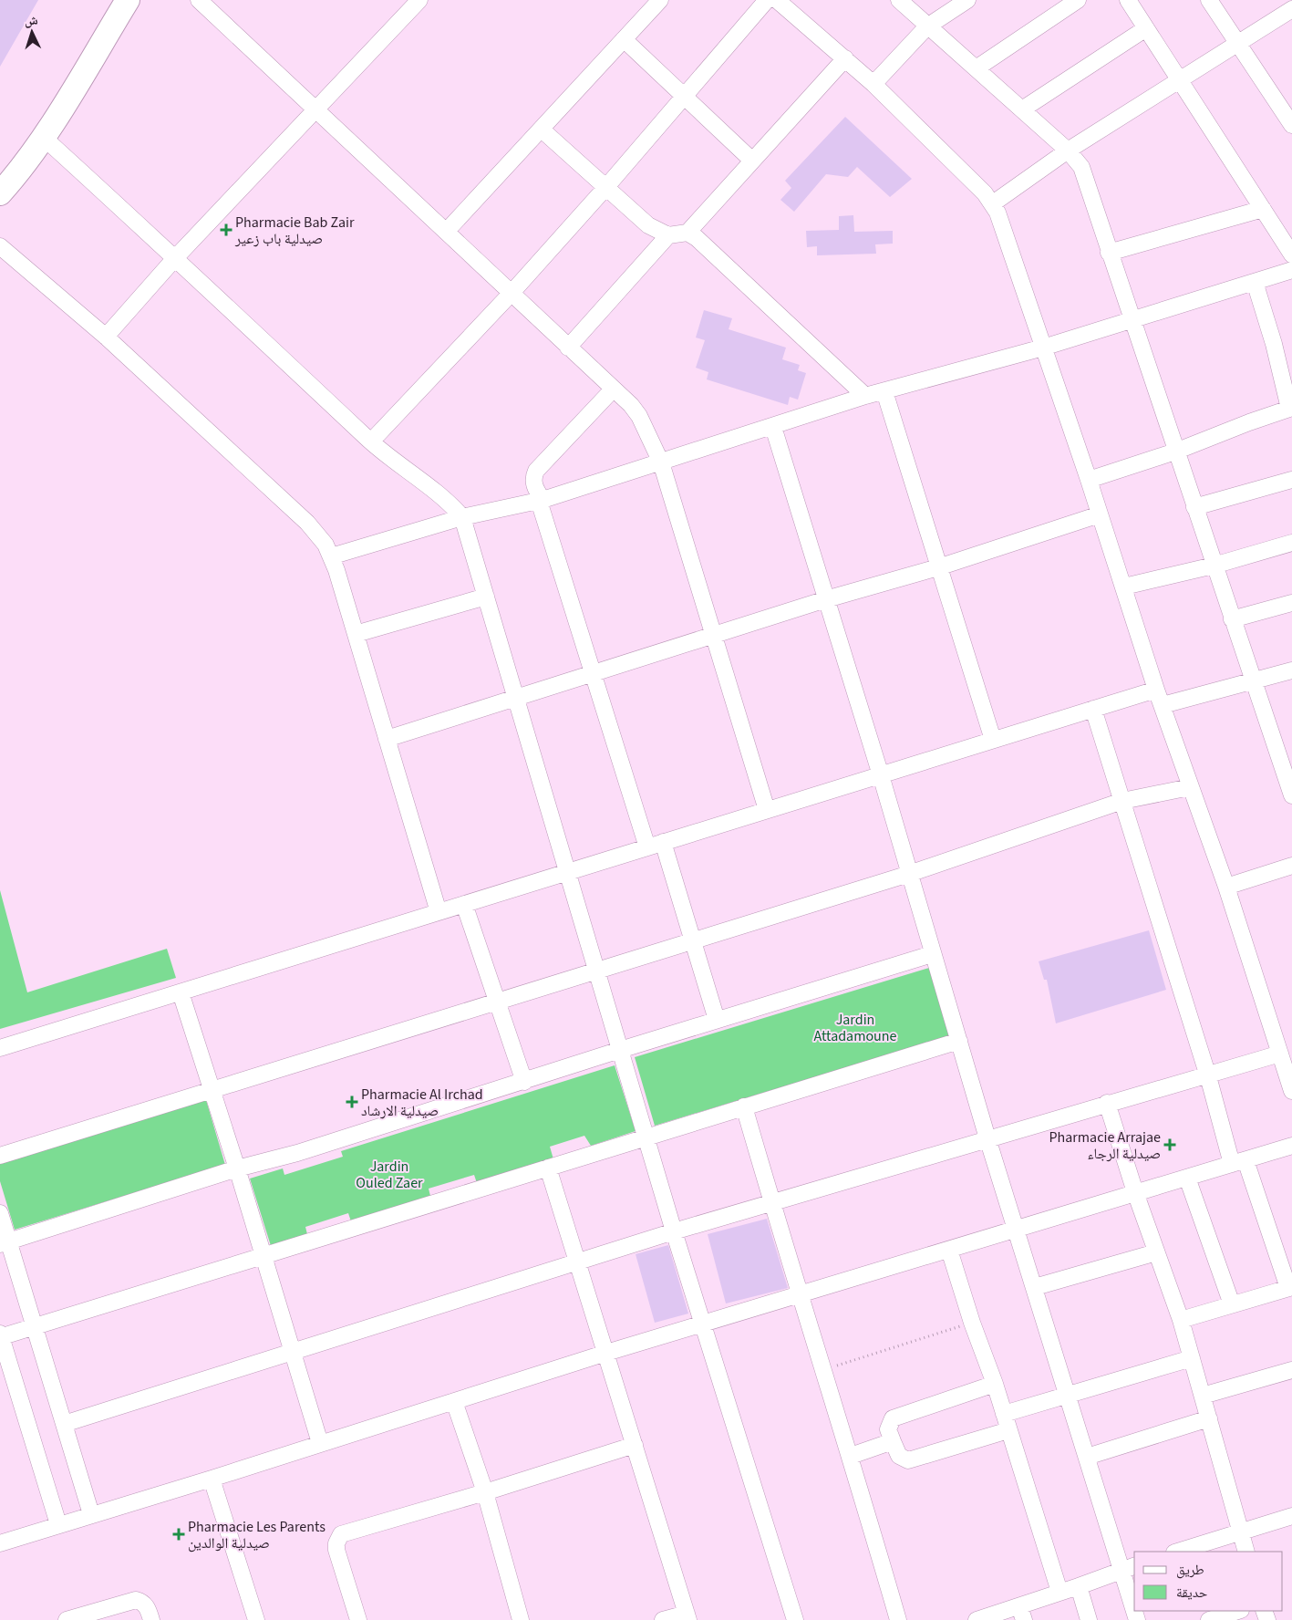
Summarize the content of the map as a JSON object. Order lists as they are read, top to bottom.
{
  "parks": ["Jardin Attadamoune", "Jardin Ouled Zaer"],
  "places": {
    "health": [
      "Pharmacie Bab Zair صيدلية باب زعير",
      "Pharmacie Al Irchad صيدلية الارشاد",
      "Pharmacie Arrajae صيدلية الرجاء",
      "Pharmacie Les Parents صيدلية الوالدين"
    ]
  },
  "legend": ["طريق", "حديقة"],
  "north": "top"
}
